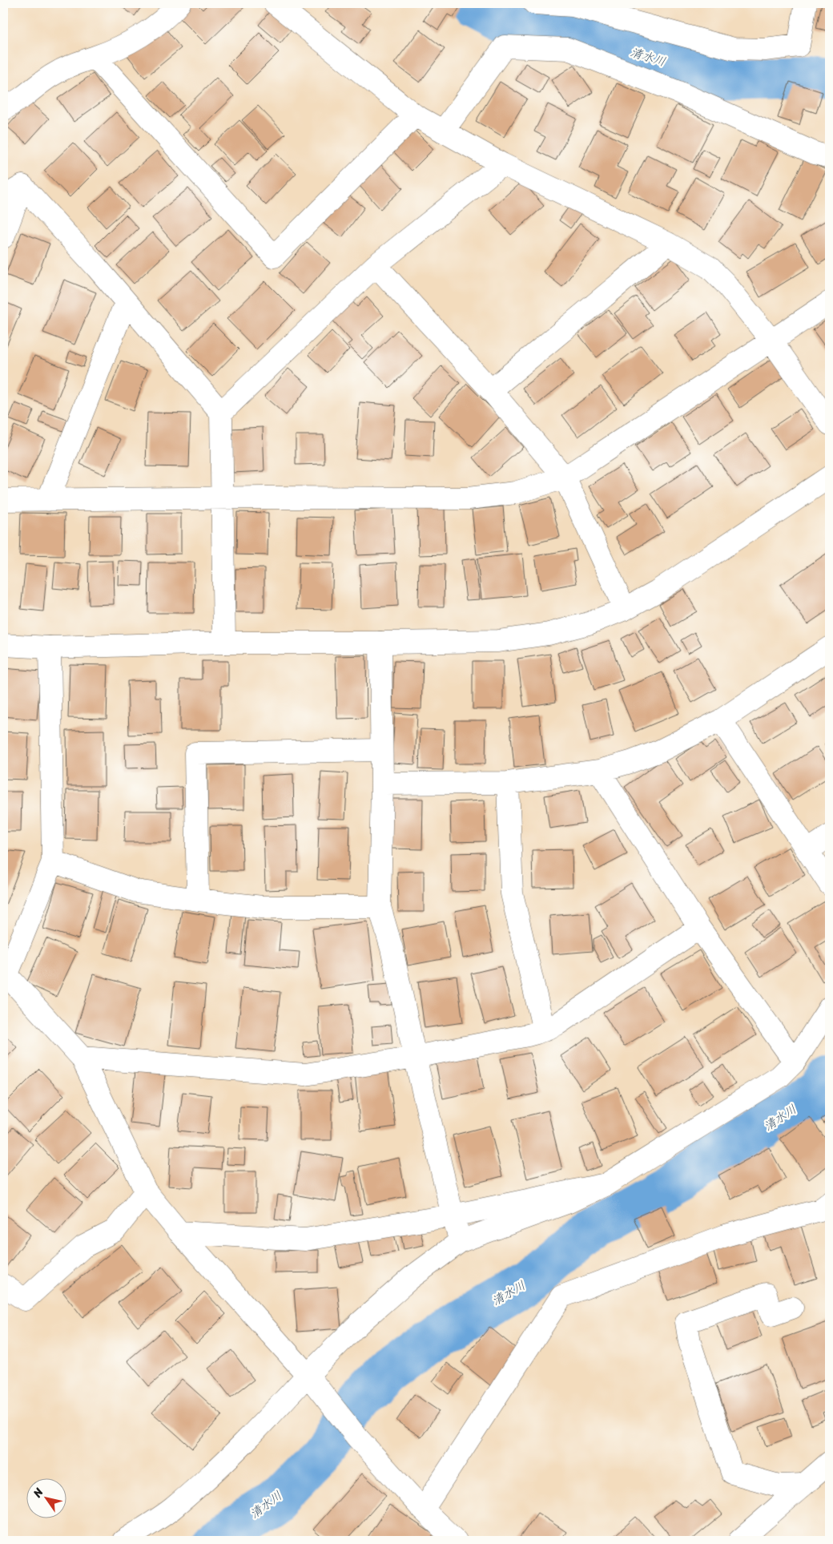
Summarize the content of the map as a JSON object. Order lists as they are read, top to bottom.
{
  "water": ["清水川"],
  "north": "top left"
}
